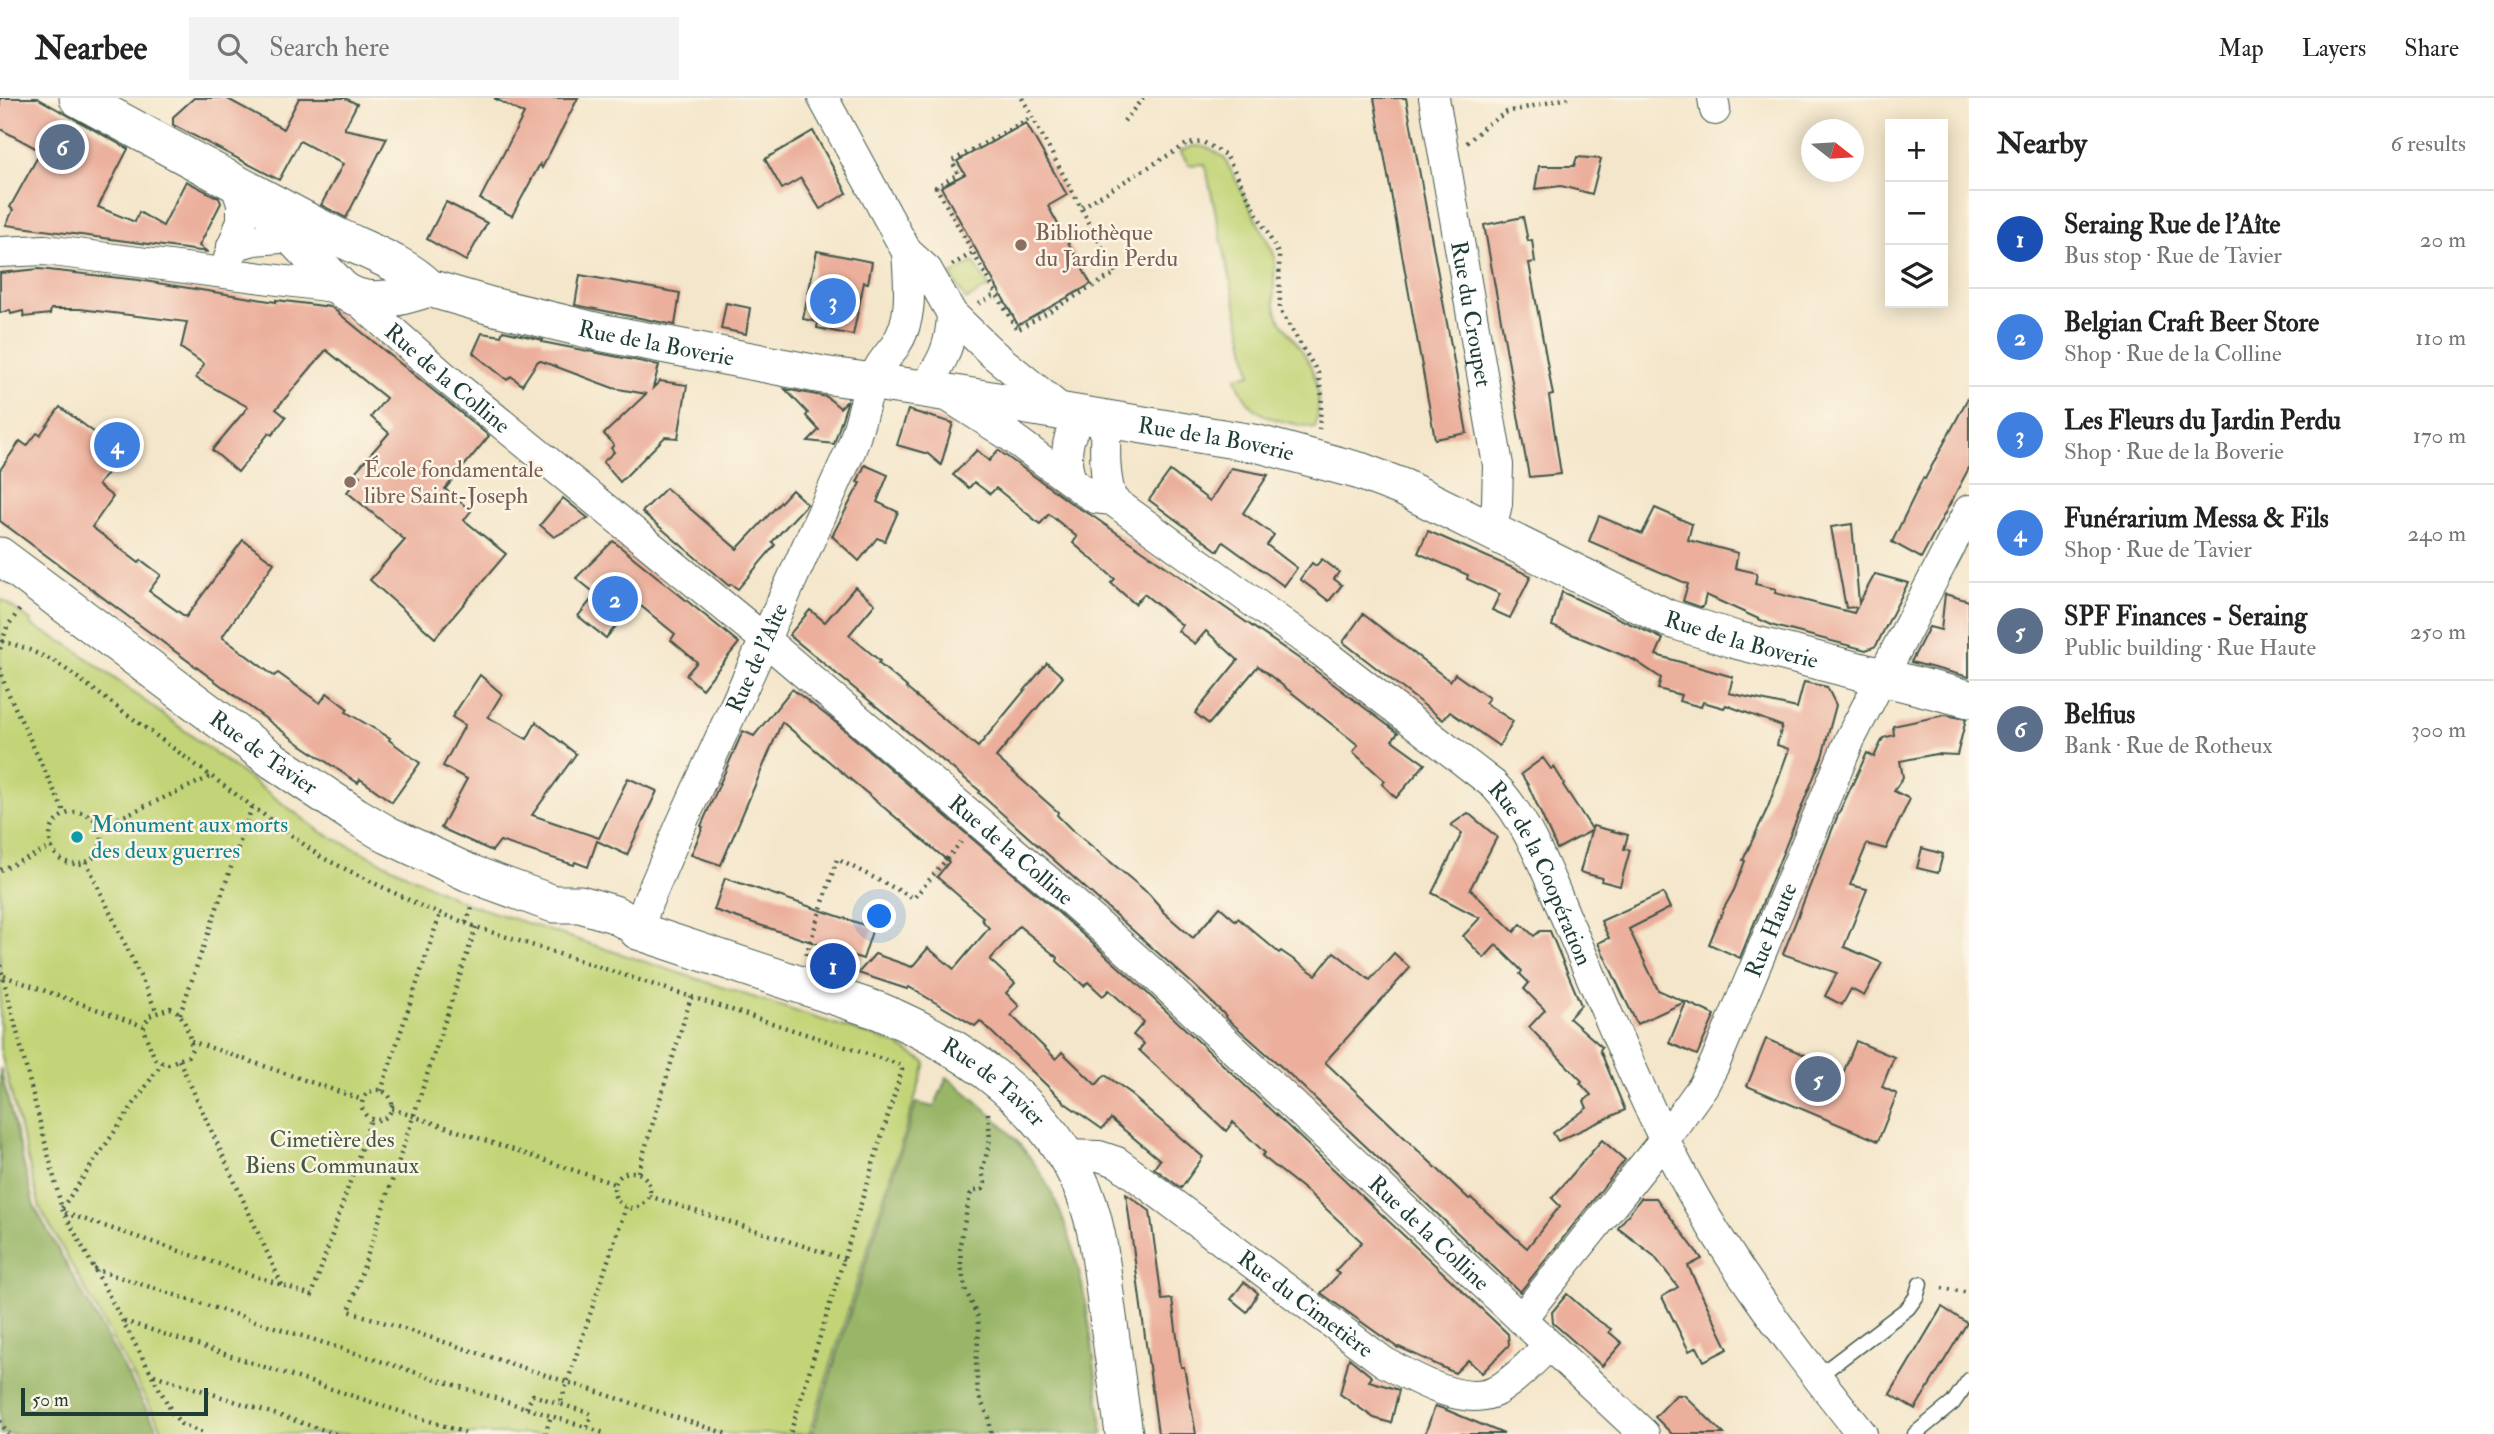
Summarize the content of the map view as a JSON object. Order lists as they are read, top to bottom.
{
  "streets": {
    "street": [
      "Rue du Croupet",
      "Rue de la Boverie",
      "Rue de la Colline",
      "Rue de l'Aîte",
      "Rue de Tavier",
      "Rue de la Coopération",
      "Rue Haute",
      "Rue du Cimetière"
    ]
  },
  "crossings": [
    ["Rue du Croupet", "Rue de la Boverie"],
    ["Rue de la Boverie", "Rue de l'Aîte"],
    ["Rue de la Boverie", "Rue de la Coopération"],
    ["Rue de la Boverie", "Rue Haute"],
    ["Rue de la Colline", "Rue de l'Aîte"],
    ["Rue de la Colline", "Rue Haute"],
    ["Rue de la Colline", "Rue du Cimetière"],
    ["Rue de l'Aîte", "Rue de Tavier"],
    ["Rue de Tavier", "Rue du Cimetière"],
    ["Rue de la Coopération", "Rue Haute"]
  ],
  "parks": ["Cimetière des Biens Communaux"],
  "places": ["Bibliothèque du Jardin Perdu", "École fondamentale libre Saint-Joseph", "Monument aux morts des deux guerres"],
  "scale_bar": "50 m",
  "north": "right",
  "page": {
    "header": "Nearbee",
    "search": "Search here",
    "nav": ["Map", "Layers", "Share"],
    "heading": ["Nearby", "6 results"],
    "map_buttons": ["+", "−"],
    "pins": [
      "6",
      "3",
      "4",
      "2",
      "1",
      "5"
    ],
    "list": [
      {
        "mark": "1",
        "name": "Seraing Rue de l'Aîte",
        "note": "Bus stop · Rue de Tavier",
        "value": "20 m"
      },
      {
        "mark": "2",
        "name": "Belgian Craft Beer Store",
        "note": "Shop · Rue de la Colline",
        "value": "110 m"
      },
      {
        "mark": "3",
        "name": "Les Fleurs du Jardin Perdu",
        "note": "Shop · Rue de la Boverie",
        "value": "170 m"
      },
      {
        "mark": "4",
        "name": "Funérarium Messa & Fils",
        "note": "Shop · Rue de Tavier",
        "value": "240 m"
      },
      {
        "mark": "5",
        "name": "SPF Finances - Seraing",
        "note": "Public building · Rue Haute",
        "value": "250 m"
      },
      {
        "mark": "6",
        "name": "Belfius",
        "note": "Bank · Rue de Rotheux",
        "value": "300 m"
      }
    ],
    "scale": "50 m"
  }
}
